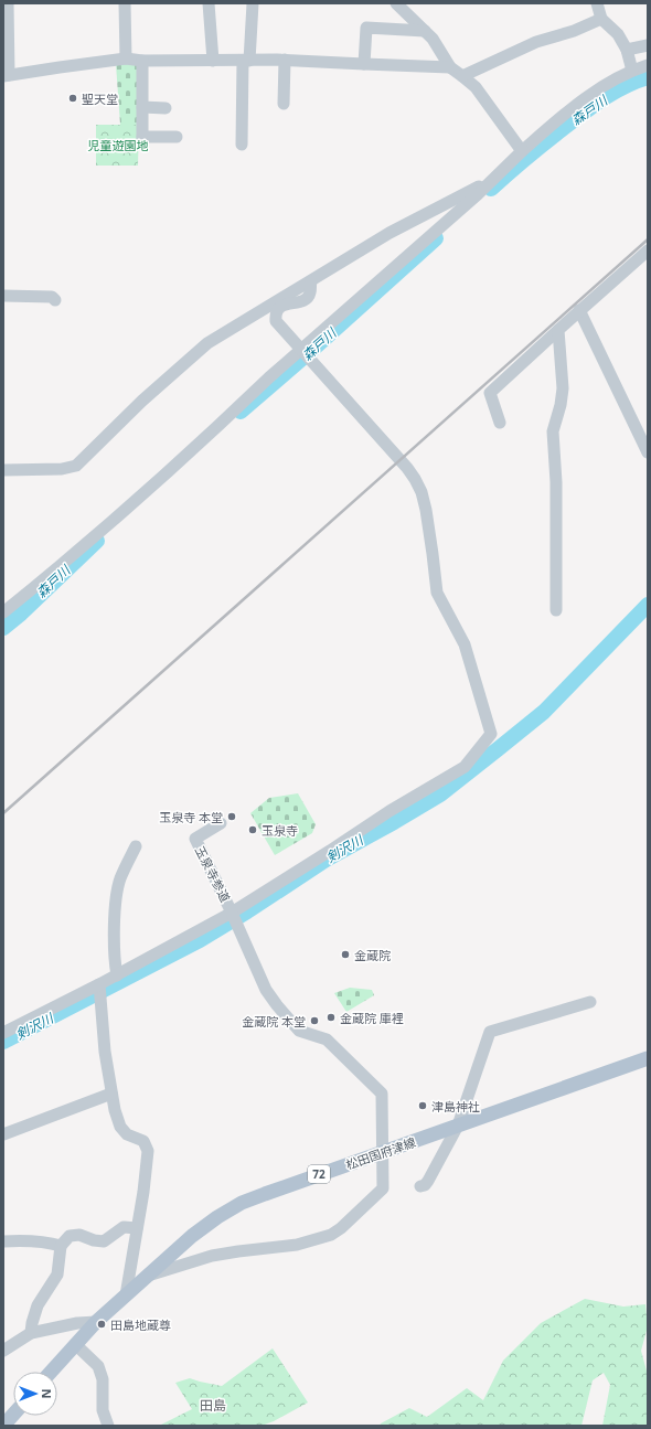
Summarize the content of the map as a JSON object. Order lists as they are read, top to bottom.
{
  "streets": {
    "main road": ["松田国府津線", "72"],
    "street": ["玉泉寺参道"]
  },
  "districts": ["田島"],
  "water": ["森戸川", "剣沢川"],
  "parks": ["児童遊園地"],
  "places": [
    "聖天堂",
    "玉泉寺 本堂",
    "玉泉寺",
    "金蔵院",
    "金蔵院 庫裡",
    "金蔵院 本堂",
    "津島神社",
    "田島地蔵尊"
  ],
  "north": "right"
}
